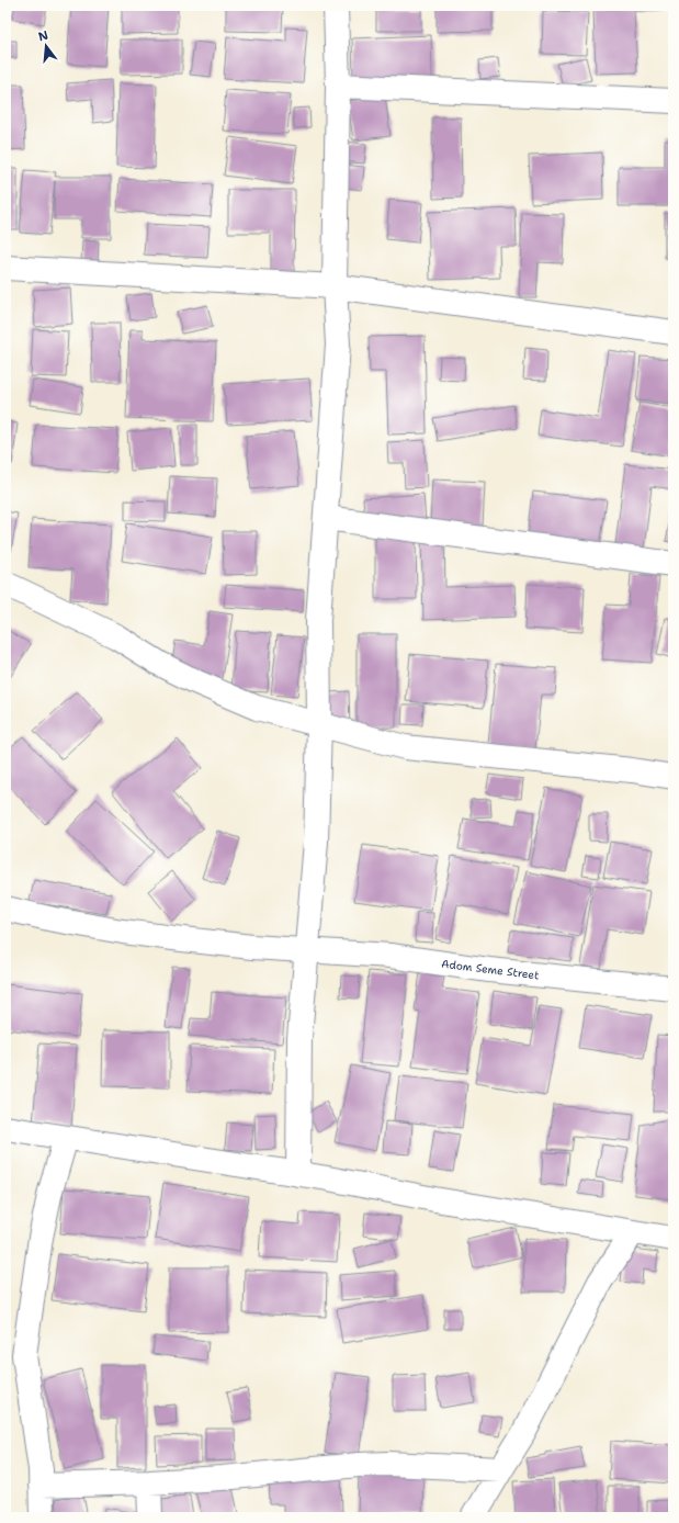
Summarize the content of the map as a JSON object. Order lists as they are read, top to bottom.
{
  "streets": {
    "street": ["Adom Seme Street"]
  },
  "north": "top"
}
